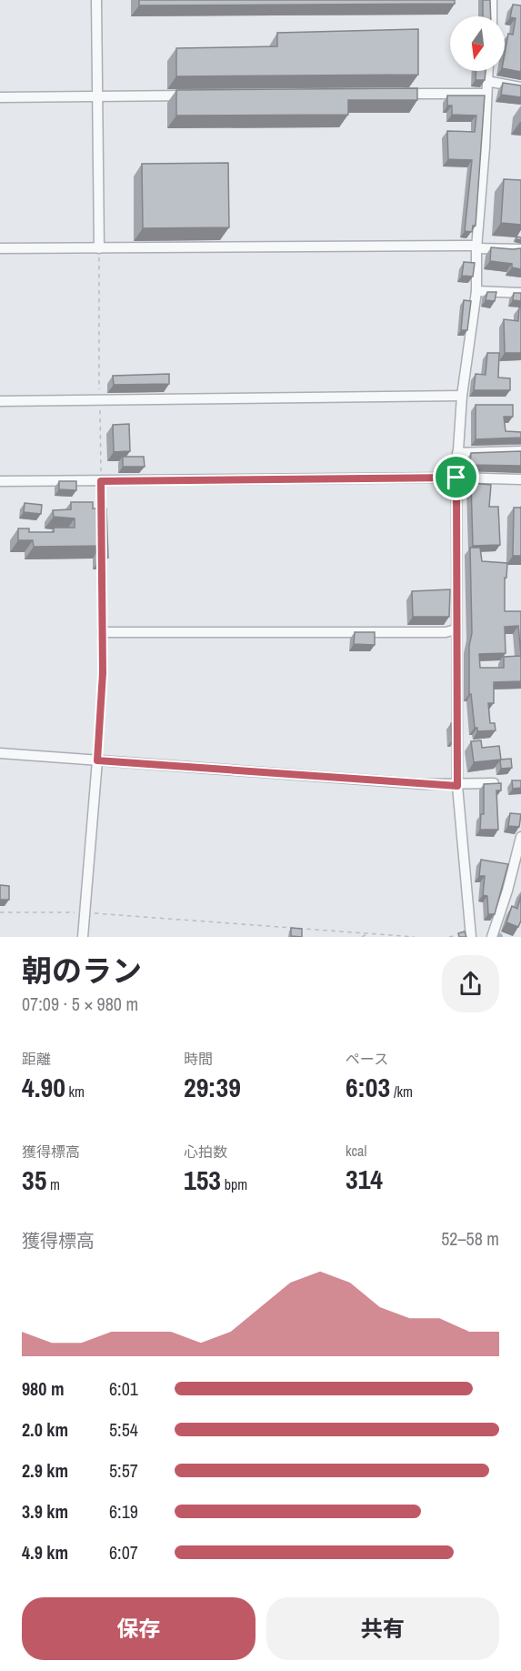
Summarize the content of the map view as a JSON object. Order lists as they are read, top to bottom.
{
  "north": "bottom",
  "page": {
    "heading": ["朝のラン", "07:09 · 5 × 980 m"],
    "stats": [
      ["距離", "4.90 km"],
      ["時間", "29:39"],
      ["ペース", "6:03 /km"],
      ["獲得標高", "35 m"],
      ["心拍数", "153 bpm"],
      ["kcal", "314"]
    ],
    "chart": ["獲得標高", "52–58 m"],
    "list": [
      {
        "name": "980 m",
        "note": "6:01"
      },
      {
        "name": "2.0 km",
        "note": "5:54"
      },
      {
        "name": "2.9 km",
        "note": "5:57"
      },
      {
        "name": "3.9 km",
        "note": "6:19"
      },
      {
        "name": "4.9 km",
        "note": "6:07"
      }
    ],
    "buttons": ["保存", "共有"]
  }
}
